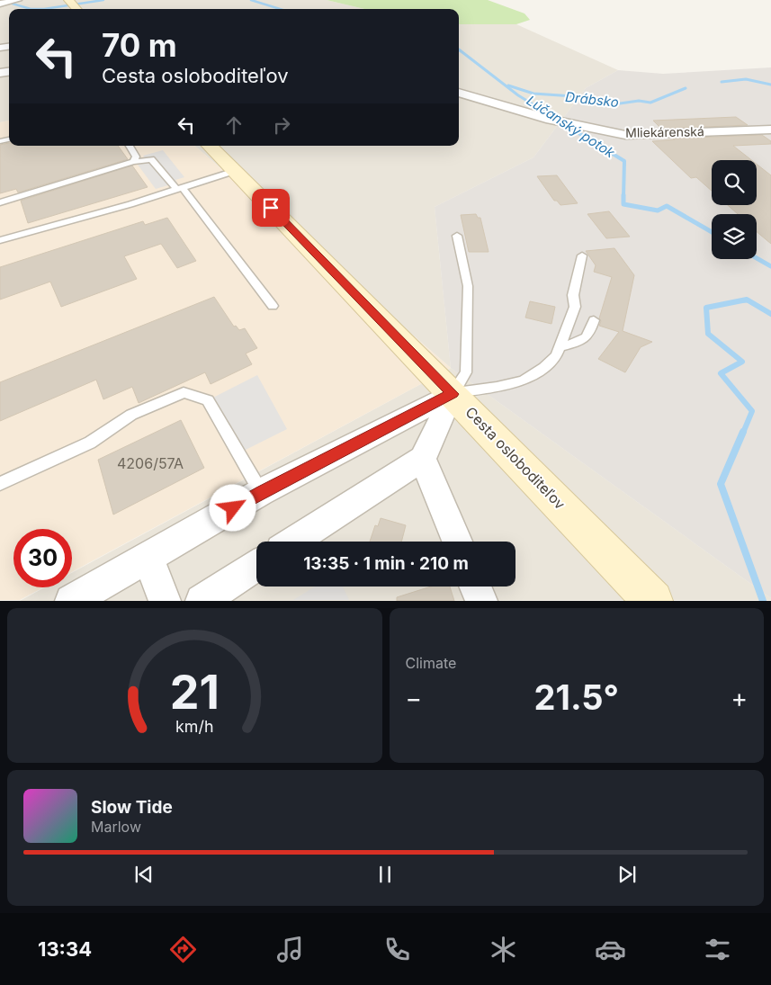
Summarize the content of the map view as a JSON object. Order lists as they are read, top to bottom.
{
  "streets": {
    "main road": ["Cesta osloboditeľov"],
    "street": ["Mliekárenská"]
  },
  "water": ["Drábsko", "Lúčanský potok"],
  "house_numbers": ["4206/57A"],
  "page": {
    "turn": ["70 m", "Cesta osloboditeľov"],
    "limit": "30",
    "trip": "13:35 · 1 min · 210 m",
    "tile": "Climate",
    "heat": ["−", "21.5°", "+"],
    "song": ["Slow Tide", "Marlow"],
    "tabs": "13:34",
    "gauge": ["21", "km/h"]
  }
}
